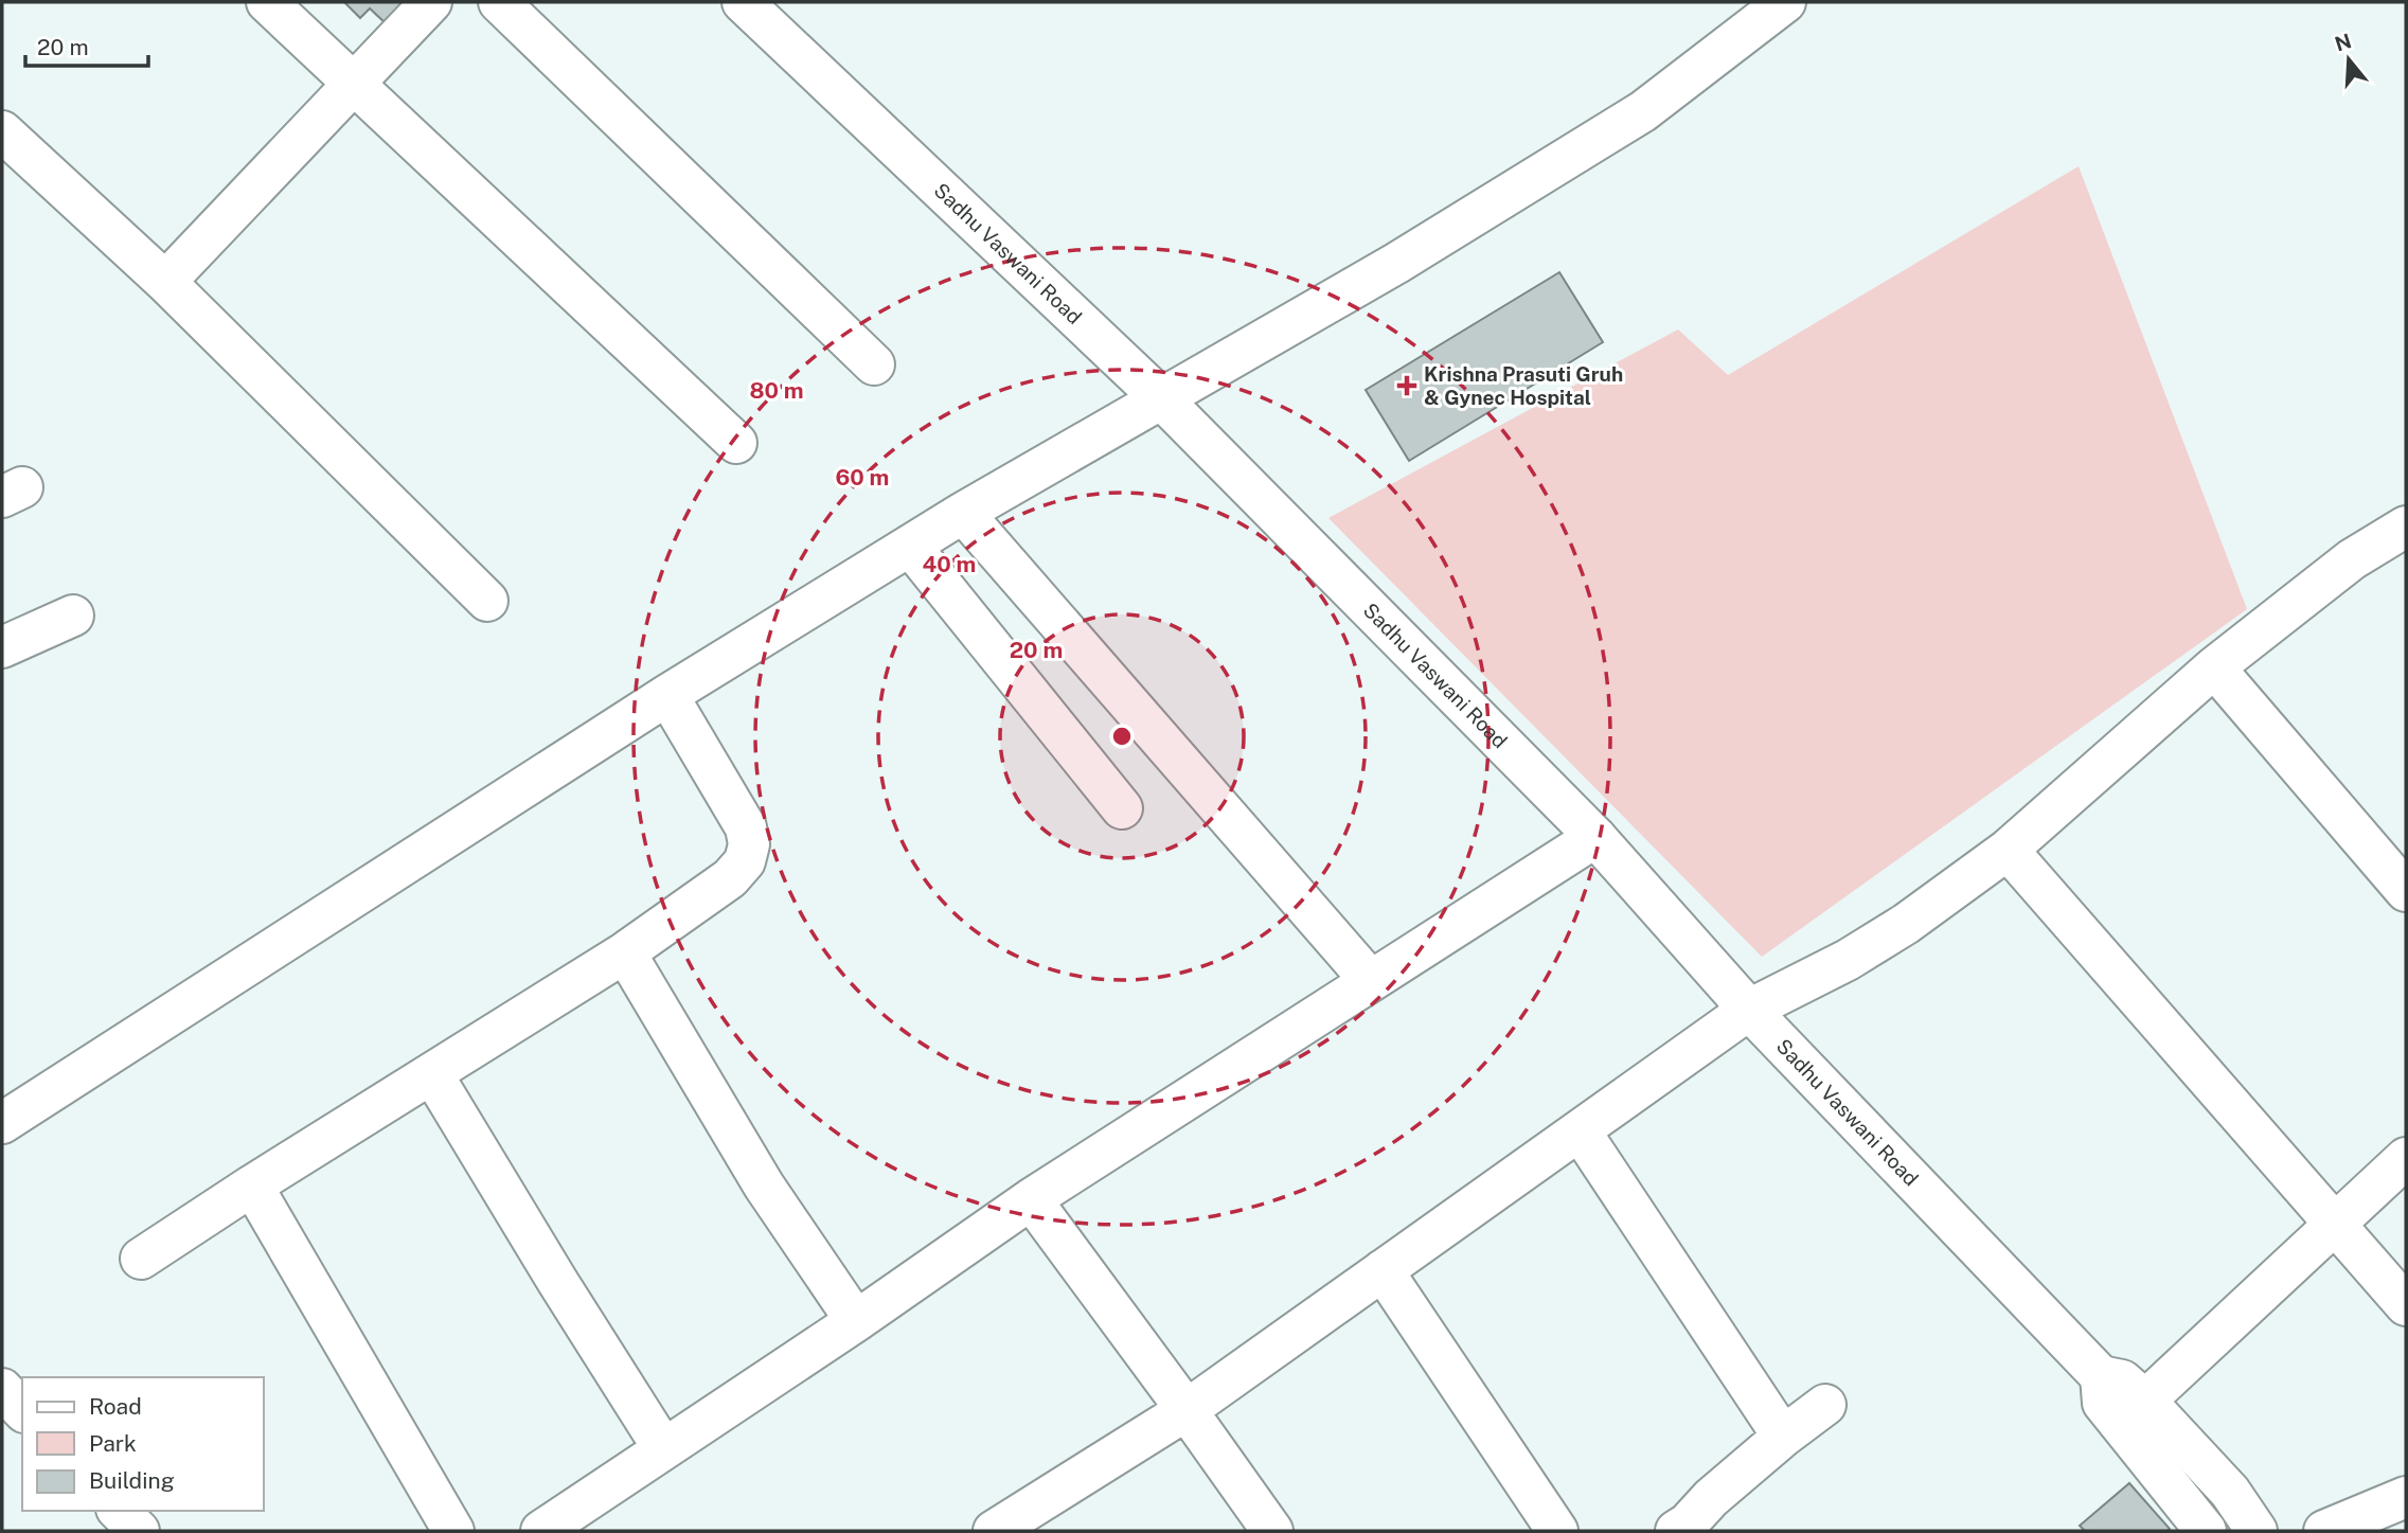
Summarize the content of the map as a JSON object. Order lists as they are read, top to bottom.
{
  "streets": {
    "street": ["Sadhu Vaswani Road"]
  },
  "places": {
    "health": ["Krishna Prasuti Gruh & Gynec Hospital"]
  },
  "legend": ["Road", "Park", "Building"],
  "scale_bar": "20 m",
  "north": "top",
  "rings": [
    "80 m",
    "60 m",
    "40 m",
    "20 m"
  ]
}
